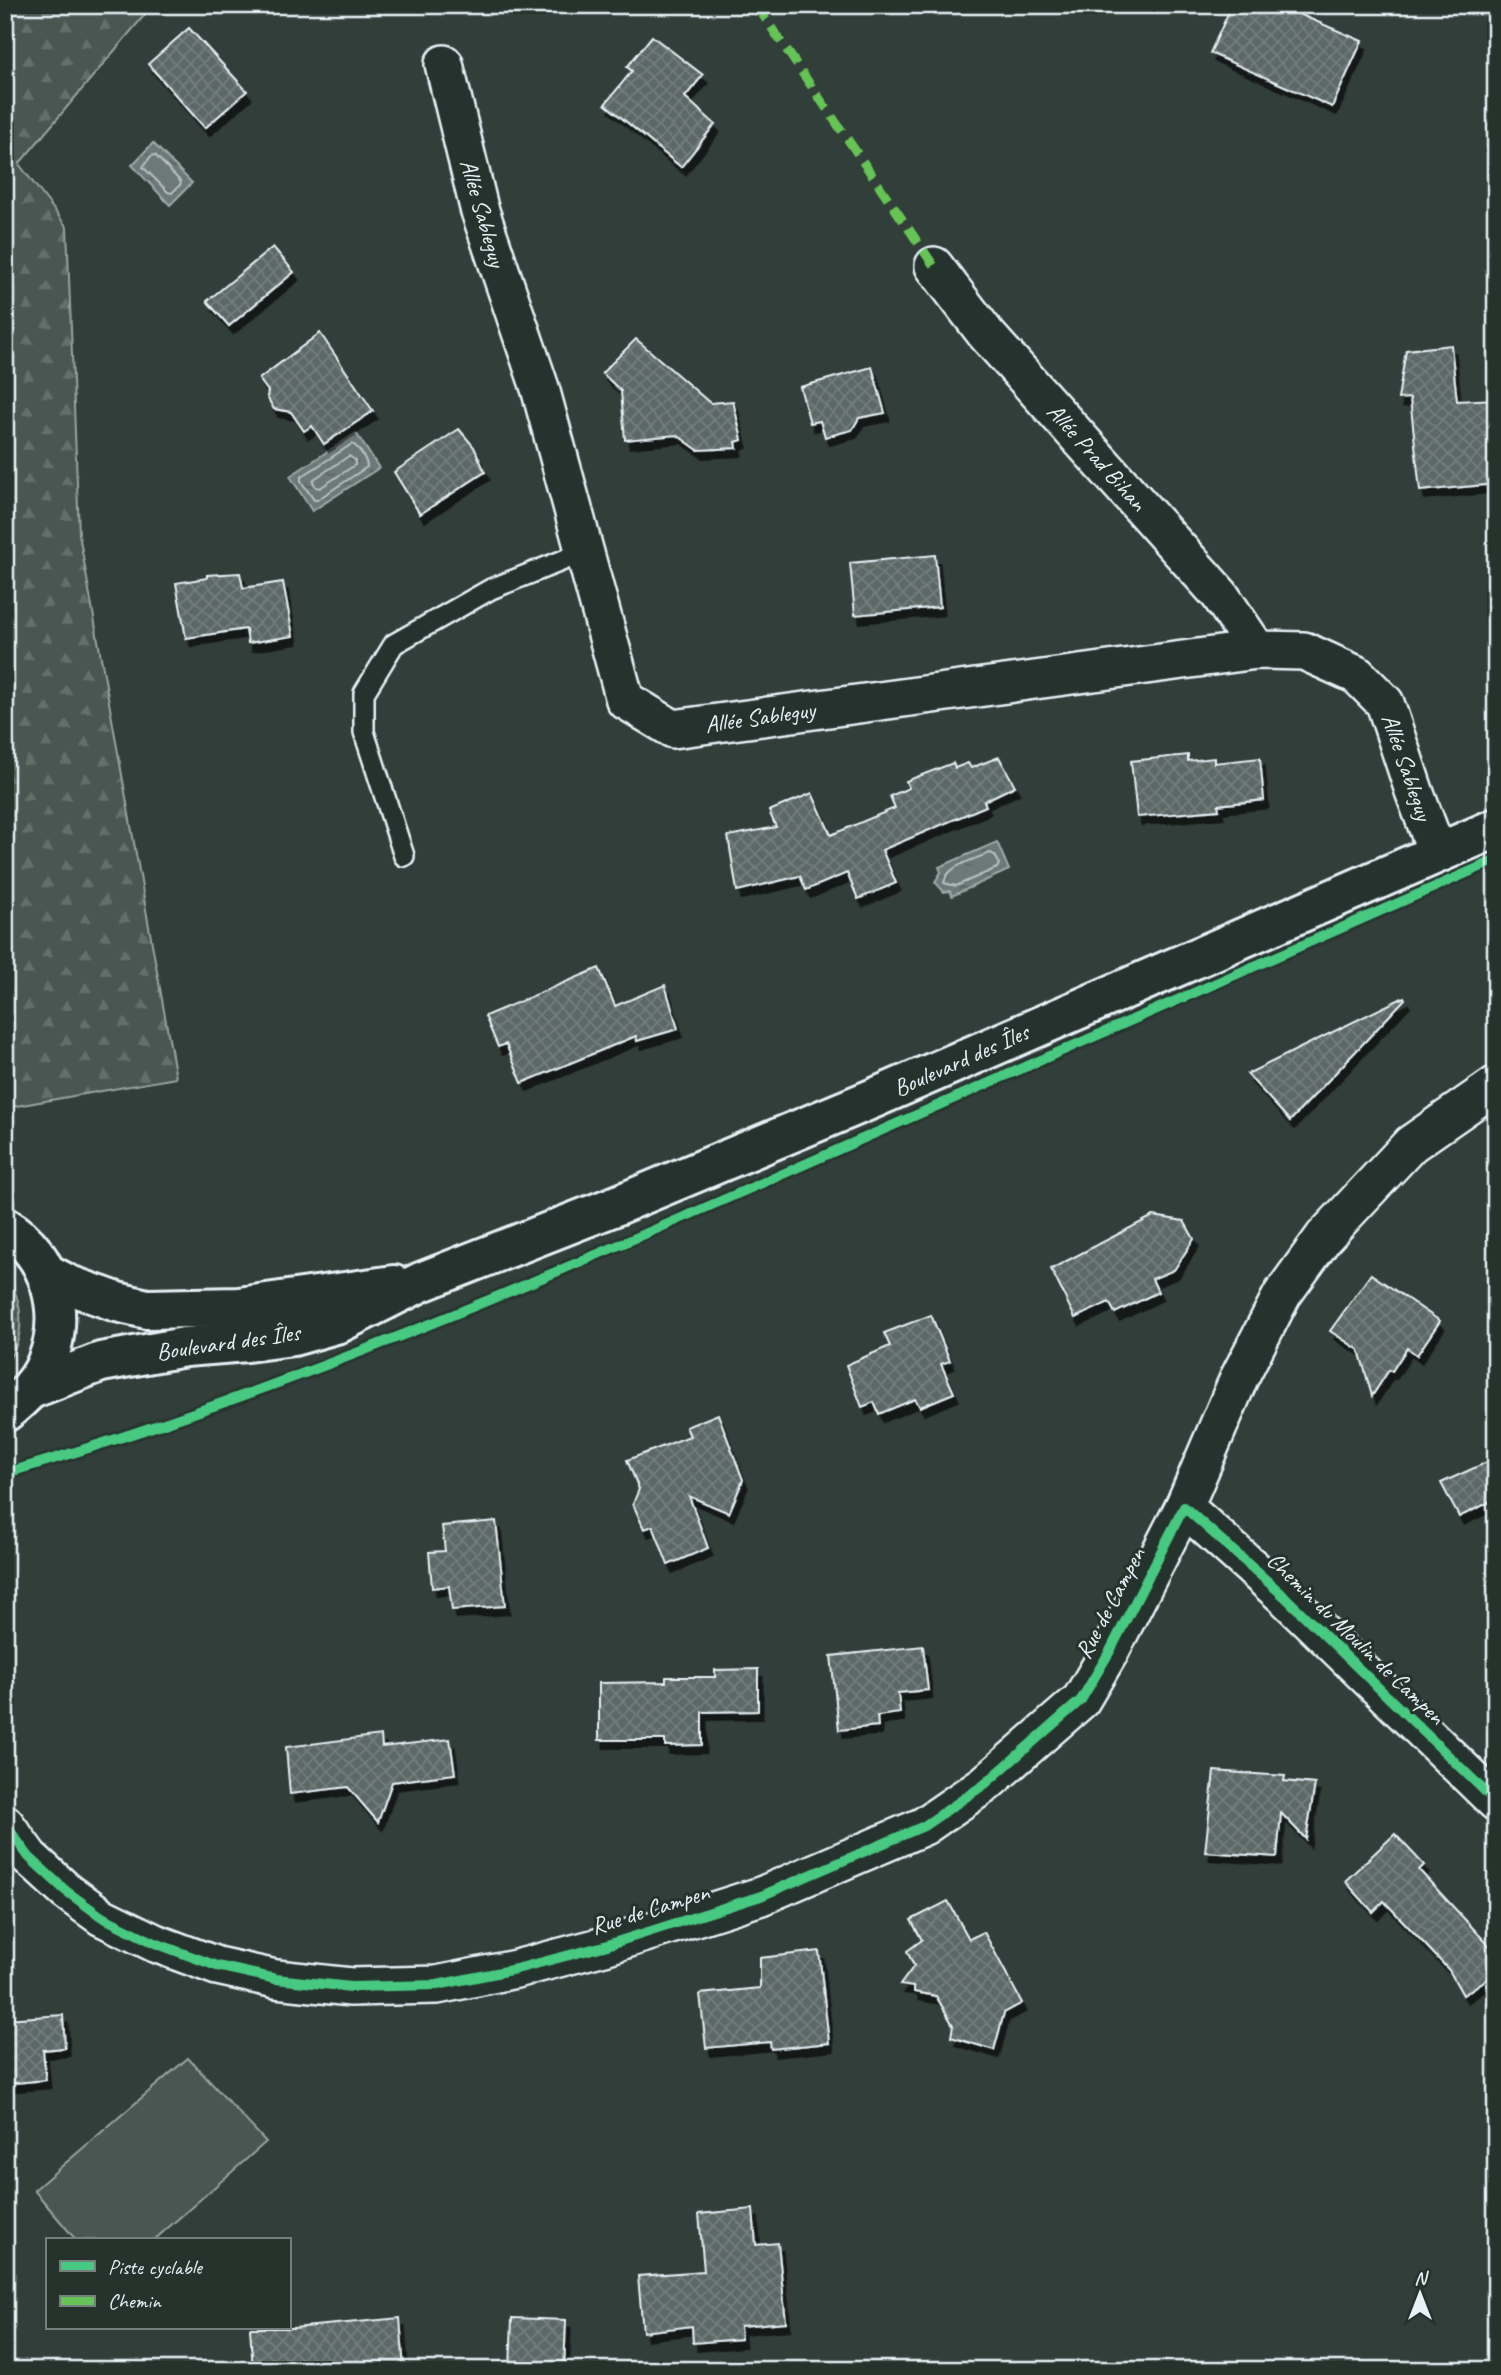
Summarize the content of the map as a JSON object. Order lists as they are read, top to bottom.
{
  "streets": {
    "main road": ["Boulevard des Îles"],
    "street": [
      "Allée Sableguy",
      "Allée Prad Bihan",
      "Rue de Campen",
      "Chemin du Moulin de Campen"
    ]
  },
  "crossings": [
    ["Allée Sableguy", "Allée Prad Bihan"],
    ["Allée Sableguy", "Boulevard des Îles"],
    ["Rue de Campen", "Chemin du Moulin de Campen"]
  ],
  "legend": ["Piste cyclable", "Chemin"],
  "north": "top"
}
